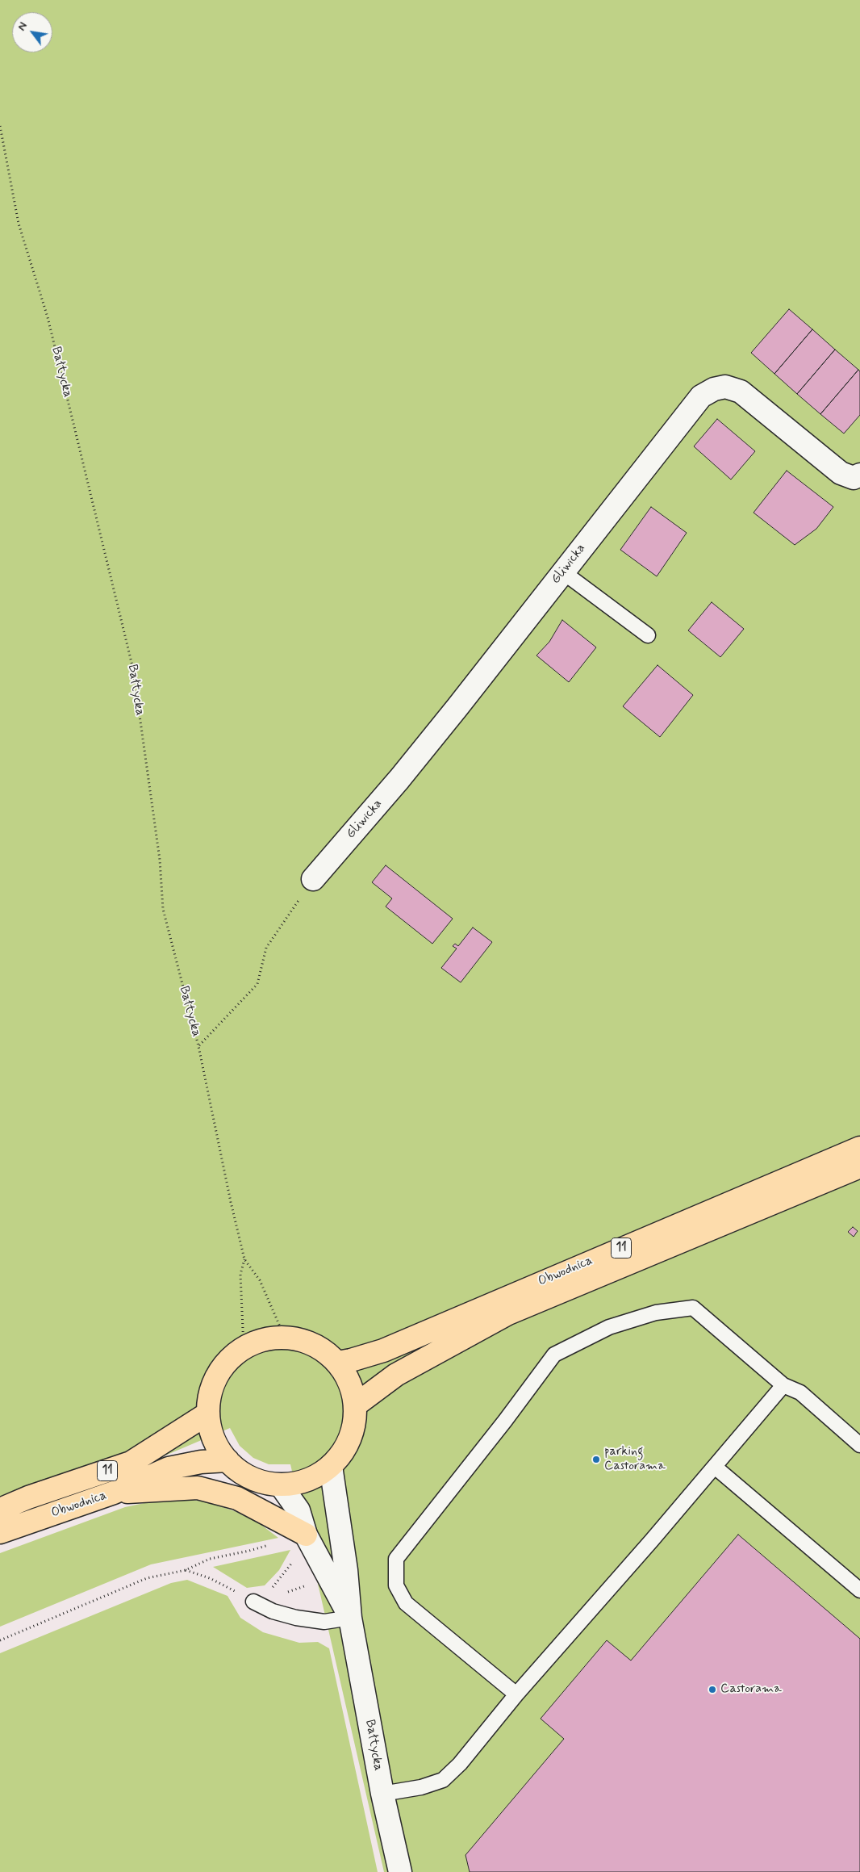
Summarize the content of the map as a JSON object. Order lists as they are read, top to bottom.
{
  "streets": {
    "highway": ["11", "Obwodnica"],
    "street": ["Bałtycka", "Gliwicka"]
  },
  "places": ["parking Castorama", "Castorama"],
  "north": "top left"
}
